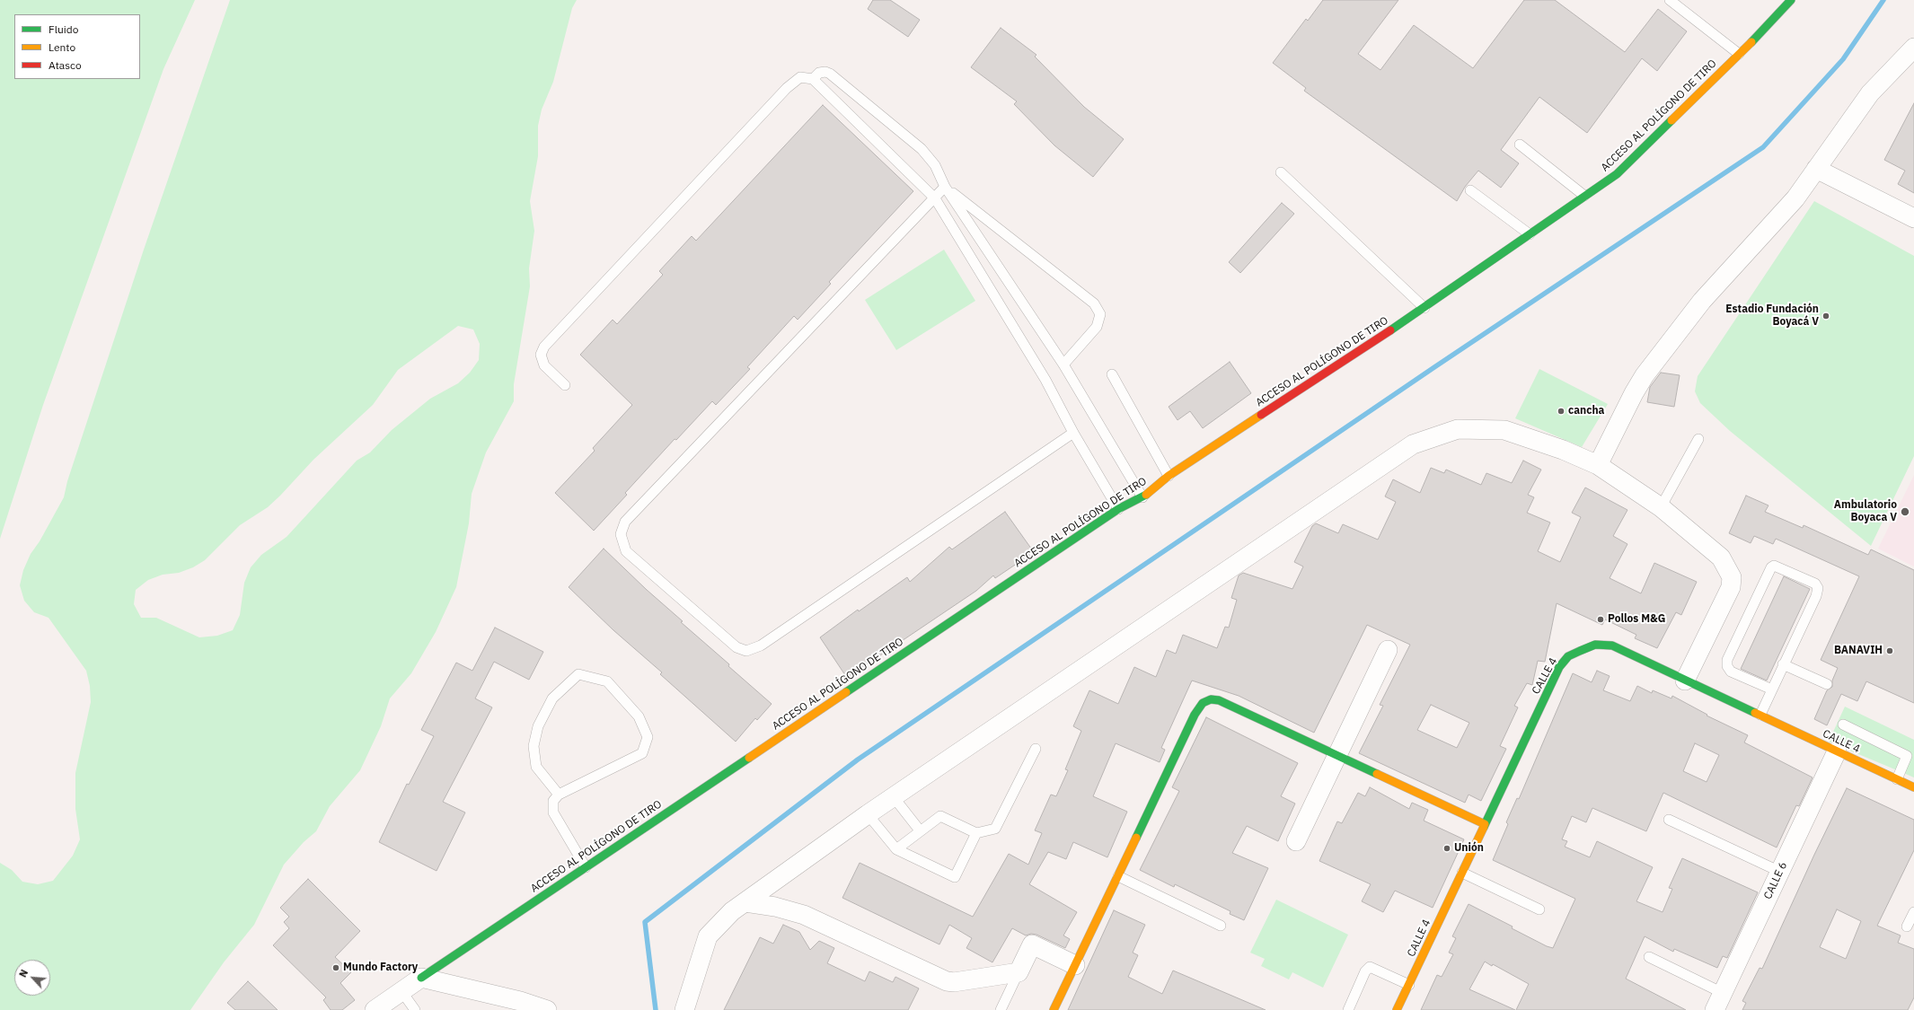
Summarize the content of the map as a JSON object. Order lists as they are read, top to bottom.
{
  "streets": {
    "street": ["ACCESO AL POLÍGONO DE TIRO", "CALLE 4", "CALLE 6"]
  },
  "crossings": [
    ["CALLE 4", "CALLE 6"]
  ],
  "places": [
    "Estadio Fundación Boyacá V",
    "cancha",
    "Ambulatorio Boyaca V",
    "Pollos M&G",
    "BANAVIH",
    "Unión",
    "Mundo Factory"
  ],
  "legend": ["Fluido", "Lento", "Atasco"],
  "north": "top left"
}
